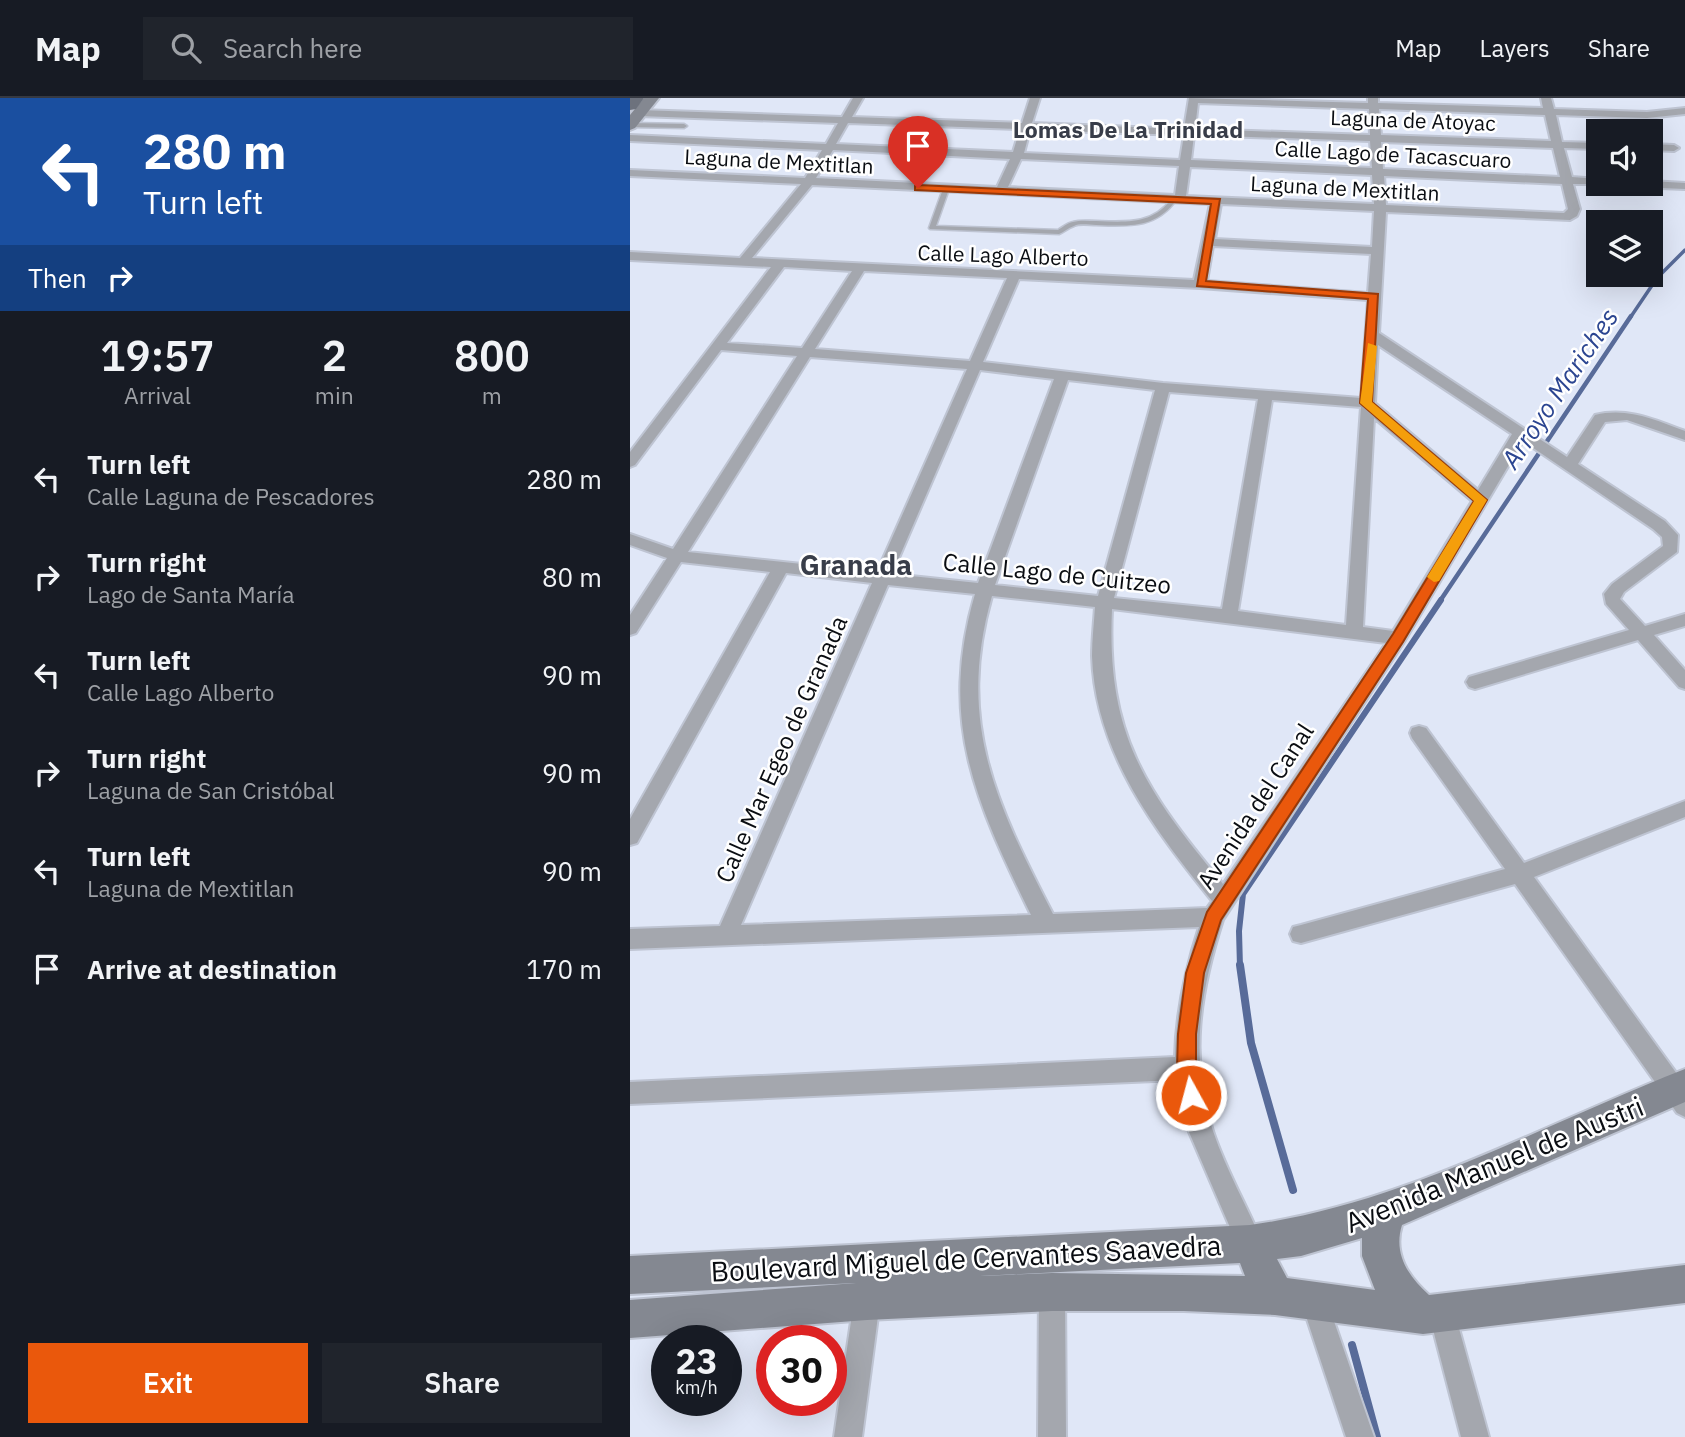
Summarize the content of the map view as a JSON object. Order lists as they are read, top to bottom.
{
  "streets": {
    "main road": ["Avenida Manuel de Austri", "Boulevard Miguel de Cervantes Saavedra"],
    "street": [
      "Laguna de Atoyac",
      "Calle Lago de Tacascuaro",
      "Laguna de Mextitlan",
      "Calle Lago Alberto",
      "Calle Lago de Cuitzeo",
      "Calle Mar Egeo de Granada",
      "Avenida del Canal"
    ]
  },
  "crossings": [
    ["Calle Lago de Tacascuaro", "Laguna de Mextitlan"],
    ["Calle Lago Alberto", "Calle Mar Egeo de Granada"],
    ["Calle Lago de Cuitzeo", "Calle Mar Egeo de Granada"],
    ["Calle Lago de Cuitzeo", "Avenida del Canal"],
    ["Avenida del Canal", "Boulevard Miguel de Cervantes Saavedra"],
    ["Avenida Manuel de Austri", "Boulevard Miguel de Cervantes Saavedra"]
  ],
  "districts": ["Lomas De La Trinidad", "Granada"],
  "water": ["Arroyo Mariches"],
  "page": {
    "header": "Map",
    "search": "Search here",
    "nav": ["Map", "Layers", "Share"],
    "turn": ["280 m", "Turn left"],
    "then": "Then",
    "eta": [
      "19:57",
      "Arrival",
      "2",
      "min",
      "800",
      "m"
    ],
    "list": [
      {
        "name": "Turn left",
        "note": "Calle Laguna de Pescadores",
        "value": "280 m"
      },
      {
        "name": "Turn right",
        "note": "Lago de Santa María",
        "value": "80 m"
      },
      {
        "name": "Turn left",
        "note": "Calle Lago Alberto",
        "value": "90 m"
      },
      {
        "name": "Turn right",
        "note": "Laguna de San Cristóbal",
        "value": "90 m"
      },
      {
        "name": "Turn left",
        "note": "Laguna de Mextitlan",
        "value": "90 m"
      },
      {
        "name": "Arrive at destination",
        "value": "170 m"
      }
    ],
    "speed": "23 km/h",
    "limit": "30",
    "buttons": ["Exit", "Share"]
  }
}
